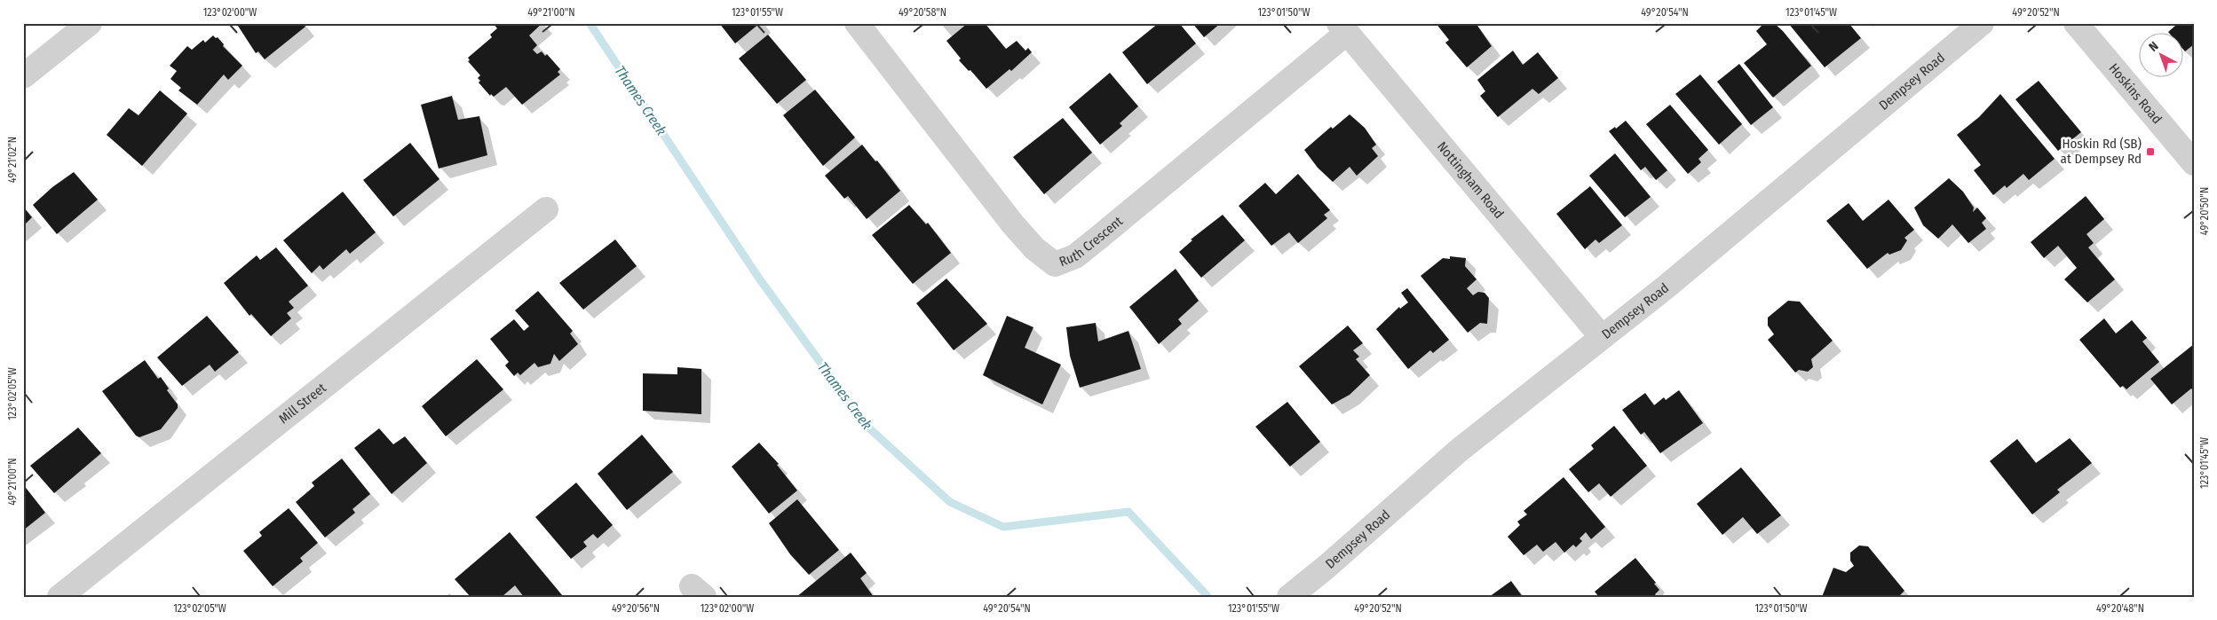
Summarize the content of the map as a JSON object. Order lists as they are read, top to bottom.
{
  "streets": {
    "street": [
      "Dempsey Road",
      "Hoskins Road",
      "Nottingham Road",
      "Ruth Crescent",
      "Mill Street"
    ]
  },
  "crossings": [
    ["Dempsey Road", "Nottingham Road"],
    ["Nottingham Road", "Ruth Crescent"]
  ],
  "water": ["Thames Creek"],
  "places": {
    "transit": ["Hoskin Rd (SB) at Dempsey Rd"]
  },
  "north": "top left",
  "coordinates": [
    "123°02'00\"W",
    "49°21'00\"N",
    "123°01'55\"W",
    "49°20'58\"N",
    "123°01'50\"W",
    "49°20'54\"N",
    "123°01'45\"W",
    "49°20'52\"N",
    "49°21'02\"N",
    "49°20'50\"N",
    "123°02'05\"W",
    "49°20'56\"N",
    "49°20'48\"N"
  ]
}
